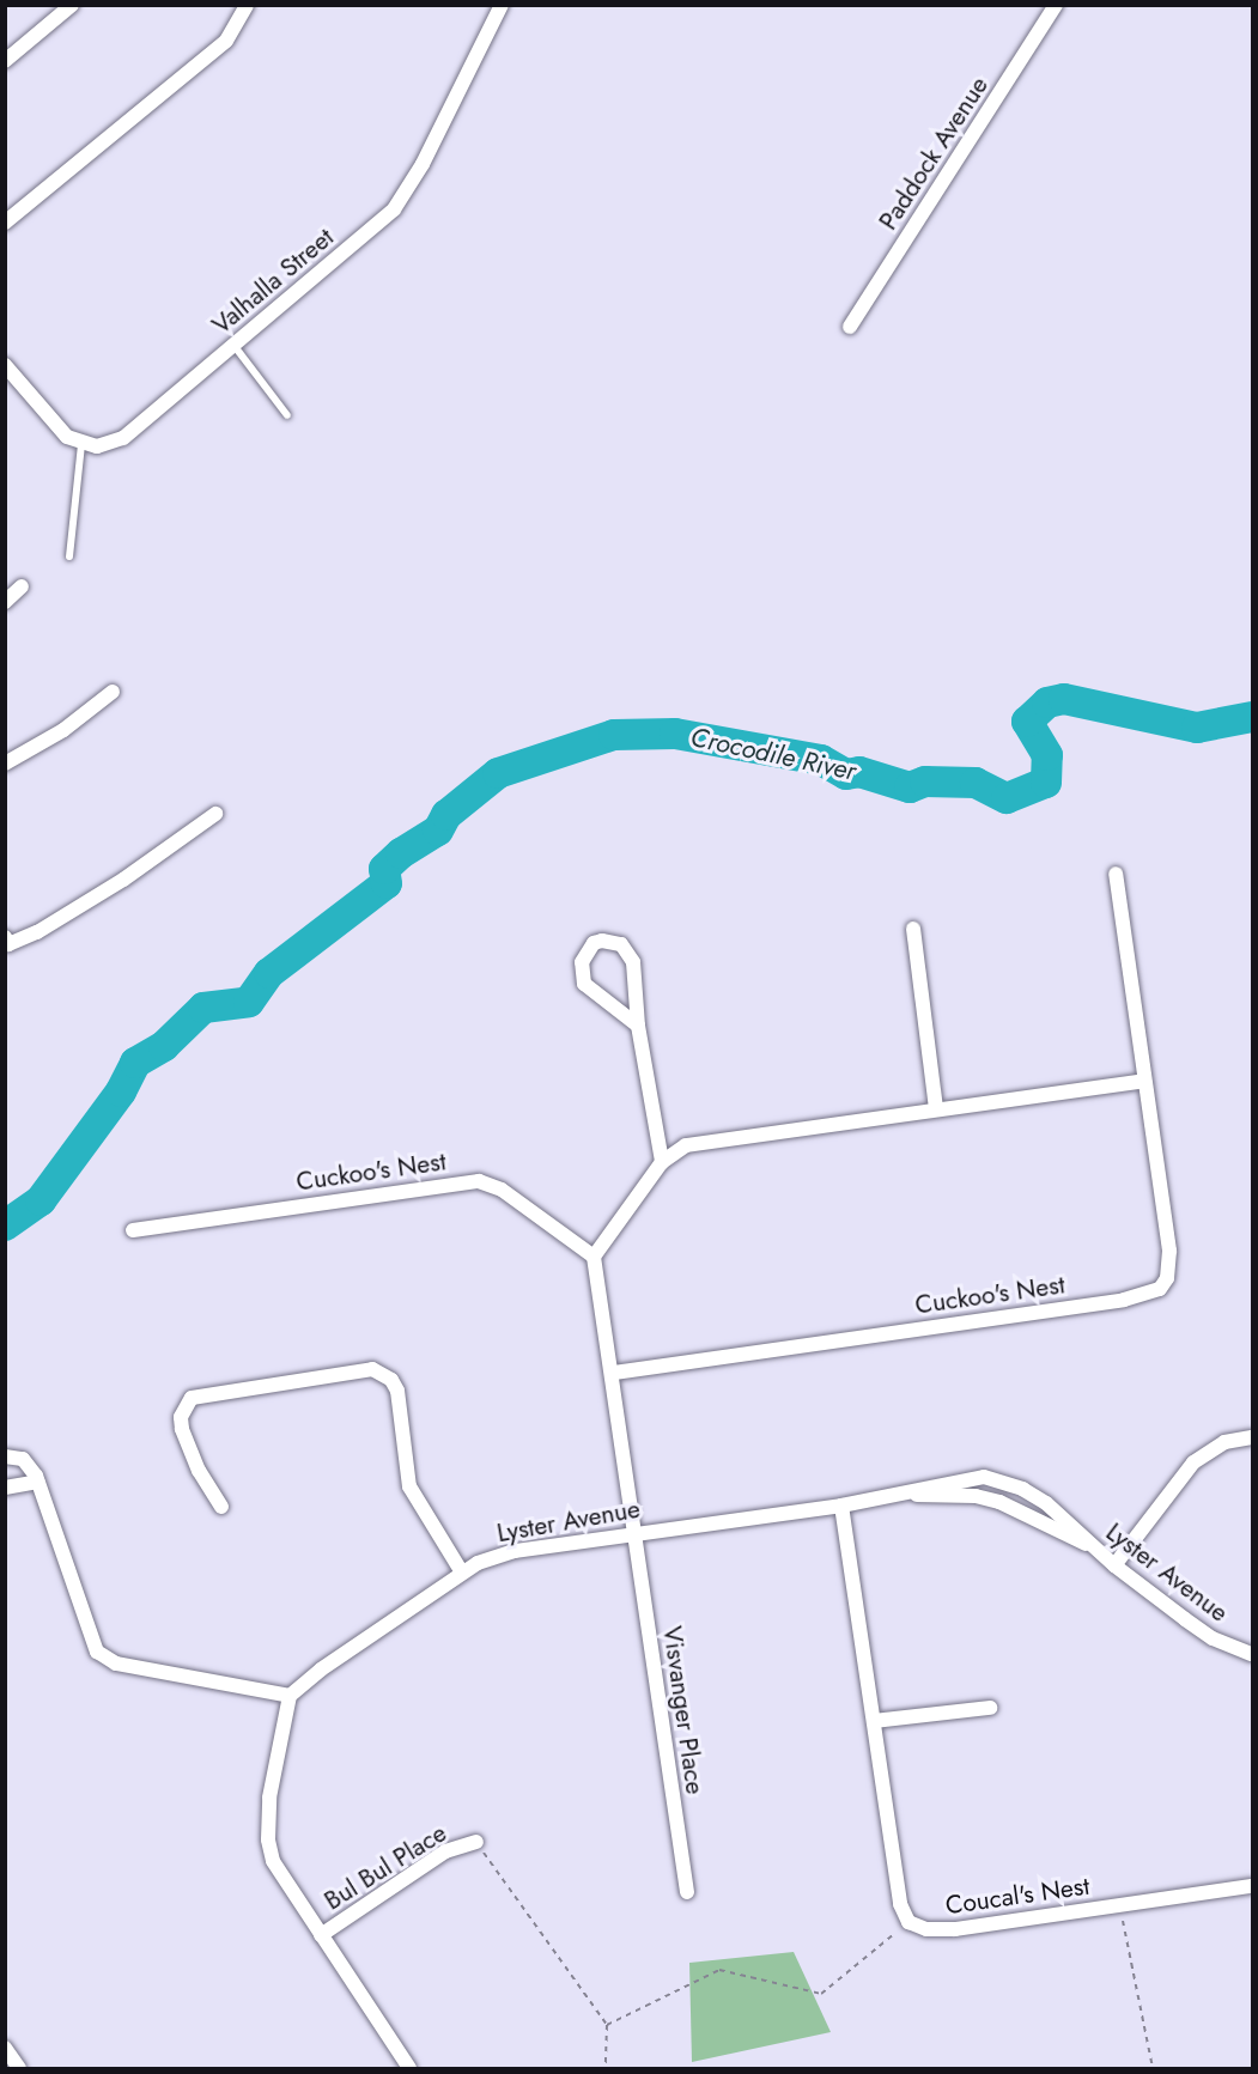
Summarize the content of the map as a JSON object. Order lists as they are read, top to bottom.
{
  "streets": {
    "street": [
      "Paddock Avenue",
      "Valhalla Street",
      "Cuckoo's Nest",
      "Lyster Avenue",
      "Visvanger Place",
      "Bul Bul Place",
      "Coucal's Nest"
    ]
  },
  "crossings": [
    ["Lyster Avenue", "Visvanger Place"]
  ],
  "water": ["Crocodile River"]
}
